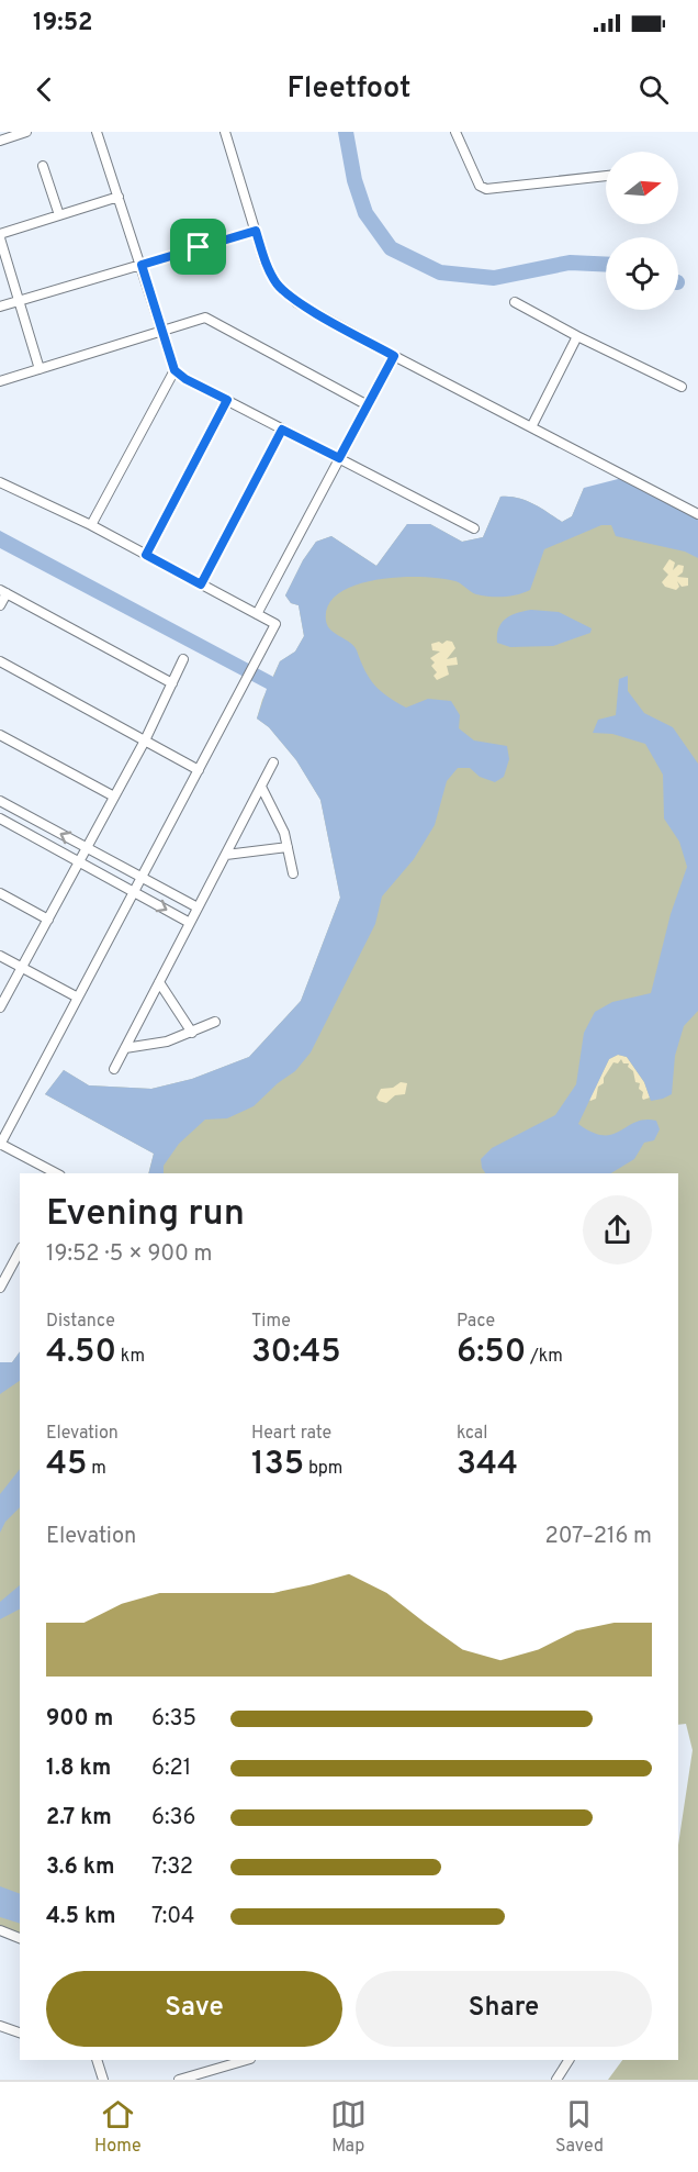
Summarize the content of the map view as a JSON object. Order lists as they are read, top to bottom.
{
  "north": "right",
  "page": {
    "status": "19:52",
    "header": "Fleetfoot",
    "heading": ["Evening run", "19:52 · 5 × 900 m"],
    "stats": [
      ["Distance", "4.50 km"],
      ["Time", "30:45"],
      ["Pace", "6:50 /km"],
      ["Elevation", "45 m"],
      ["Heart rate", "135 bpm"],
      ["kcal", "344"]
    ],
    "chart": ["Elevation", "207–216 m"],
    "list": [
      {
        "name": "900 m",
        "note": "6:35"
      },
      {
        "name": "1.8 km",
        "note": "6:21"
      },
      {
        "name": "2.7 km",
        "note": "6:36"
      },
      {
        "name": "3.6 km",
        "note": "7:32"
      },
      {
        "name": "4.5 km",
        "note": "7:04"
      }
    ],
    "buttons": ["Save", "Share"],
    "tabs": ["Home", "Map", "Saved"]
  }
}
